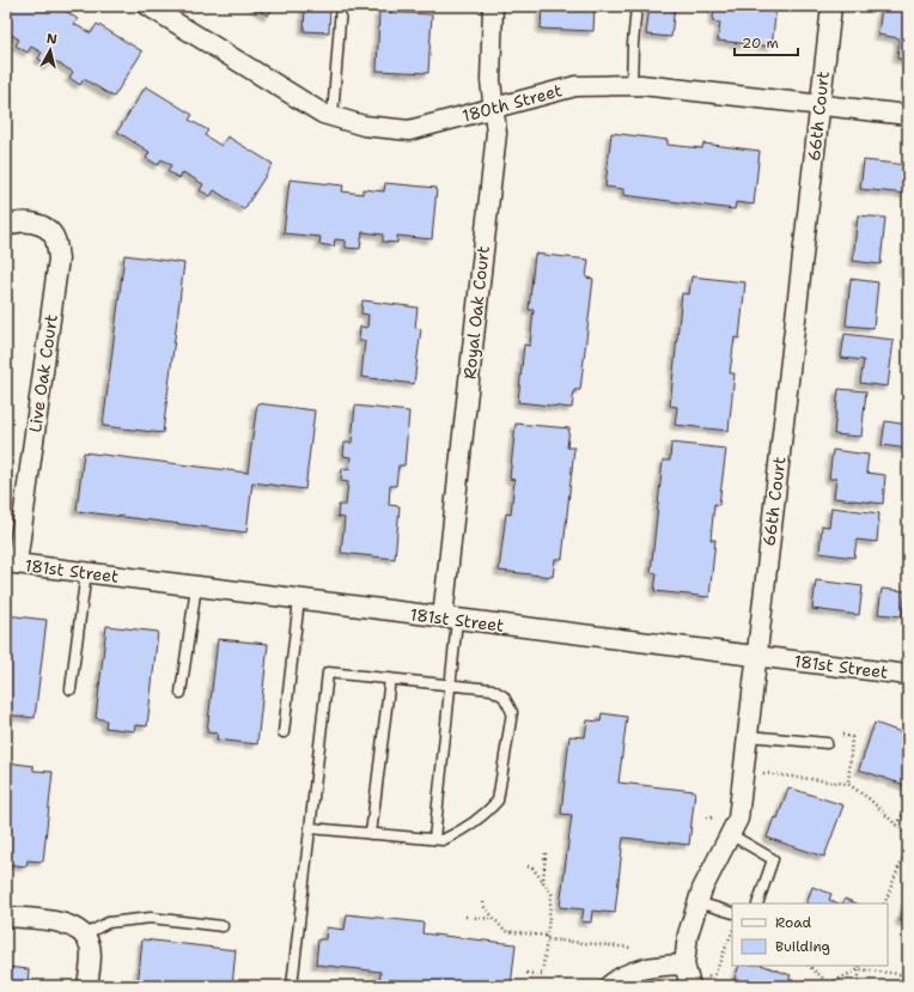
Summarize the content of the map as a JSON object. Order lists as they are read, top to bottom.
{
  "streets": {
    "street": [
      "180th Street",
      "66th Court",
      "Royal Oak Court",
      "Live Oak Court",
      "181st Street"
    ]
  },
  "crossings": [
    ["180th Street", "66th Court"],
    ["180th Street", "Royal Oak Court"],
    ["66th Court", "181st Street"],
    ["Royal Oak Court", "181st Street"],
    ["Live Oak Court", "181st Street"]
  ],
  "legend": ["Road", "Building"],
  "scale_bar": "20 m",
  "north": "top"
}
